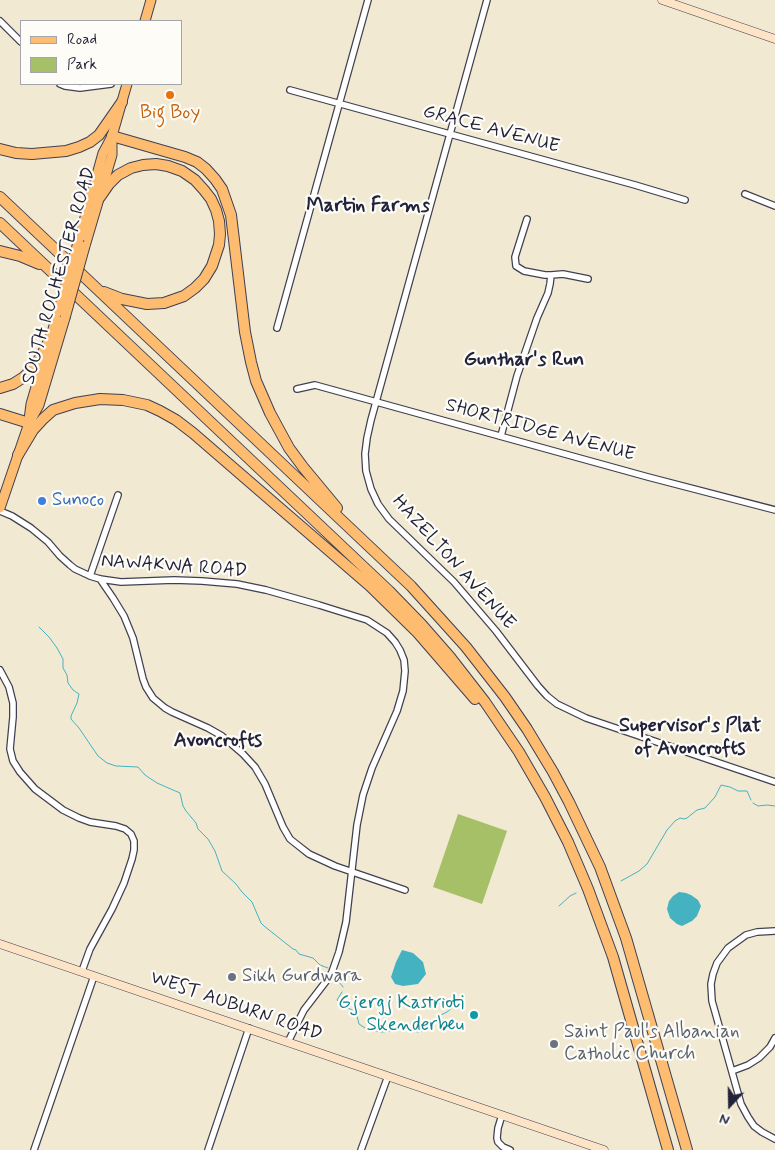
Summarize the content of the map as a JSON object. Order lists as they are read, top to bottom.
{
  "streets": {
    "main road": ["SOUTH ROCHESTER ROAD", "WEST AUBURN ROAD"],
    "street": [
      "GRACE AVENUE",
      "SHORTRIDGE AVENUE",
      "HAZELTON AVENUE",
      "NAWAKWA ROAD"
    ]
  },
  "crossings": [
    ["GRACE AVENUE", "HAZELTON AVENUE"],
    ["SOUTH ROCHESTER ROAD", "NAWAKWA ROAD"],
    ["SHORTRIDGE AVENUE", "HAZELTON AVENUE"]
  ],
  "districts": [
    "Martin Farms",
    "Gunthar's Run",
    "Supervisor's Plat of Avoncrofts",
    "Avoncrofts"
  ],
  "places": [
    "Big Boy",
    "Sunoco",
    "Sikh Gurdwara",
    "Gjergj Kastrioti Skenderbeu",
    "Saint Paul's Albanian Catholic Church"
  ],
  "legend": ["Road", "Park"],
  "north": "bottom"
}
